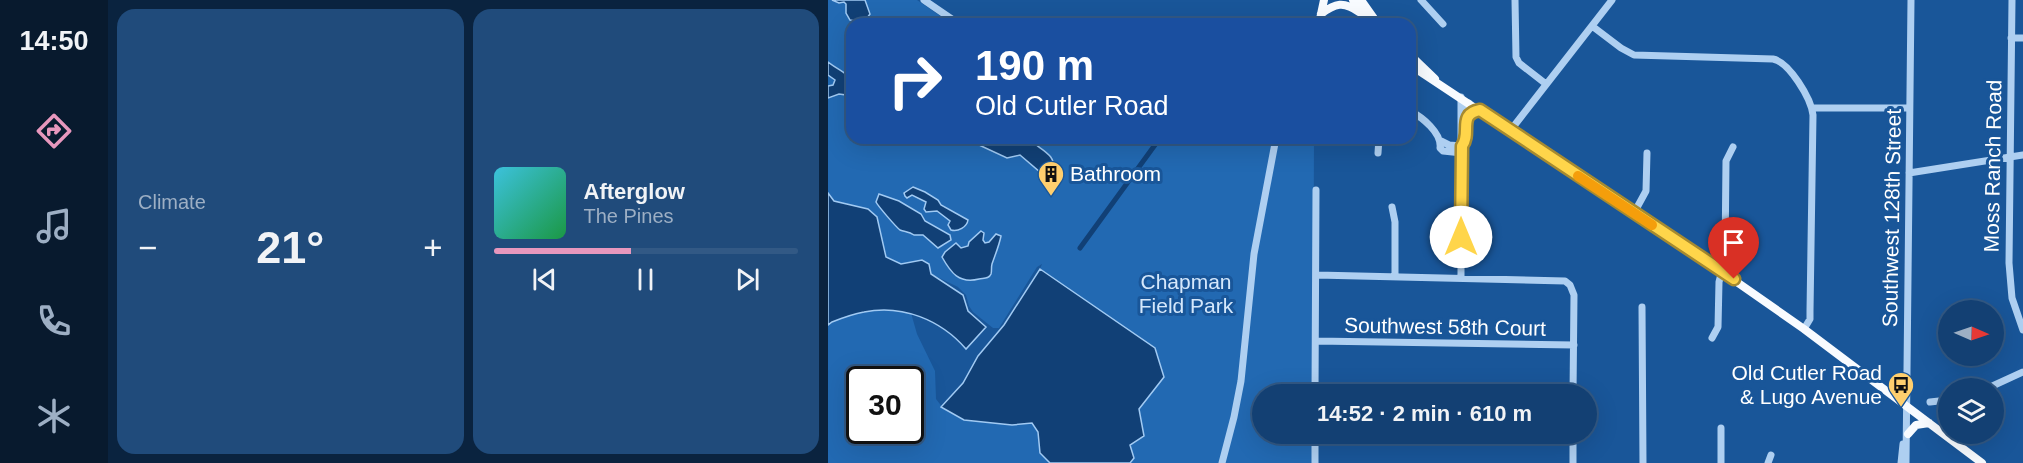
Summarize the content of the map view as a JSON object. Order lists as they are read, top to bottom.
{
  "streets": {
    "street": ["Moss Ranch Road", "Southwest 128th Street", "Southwest 58th Court"]
  },
  "parks": ["Chapman Field Park"],
  "places": {
    "building": ["Bathroom"],
    "bus stop": ["Old Cutler Road & Lugo Avenue"]
  },
  "north": "right",
  "page": {
    "tabs": "14:50",
    "tile": "Climate",
    "turn": ["190 m", "Old Cutler Road"],
    "song": ["Afterglow", "The Pines"],
    "heat": ["−", "21°", "+"],
    "limit": "30",
    "trip": "14:52 · 2 min · 610 m"
  }
}
